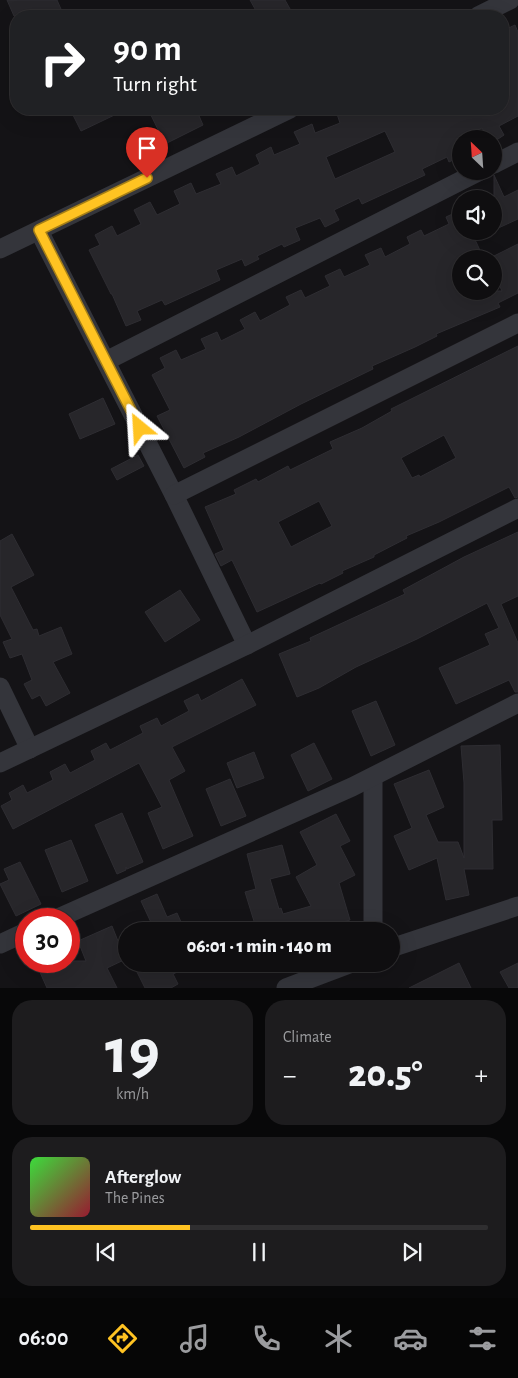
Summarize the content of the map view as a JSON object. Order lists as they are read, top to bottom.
{
  "north": "top left",
  "page": {
    "turn": ["90 m", "Turn right"],
    "limit": "30",
    "trip": "06:01 · 1 min · 140 m",
    "tile": [
      ["19", "km/h"],
      "Climate"
    ],
    "heat": ["−", "20.5°", "+"],
    "song": ["Afterglow", "The Pines"],
    "tabs": "06:00"
  }
}
